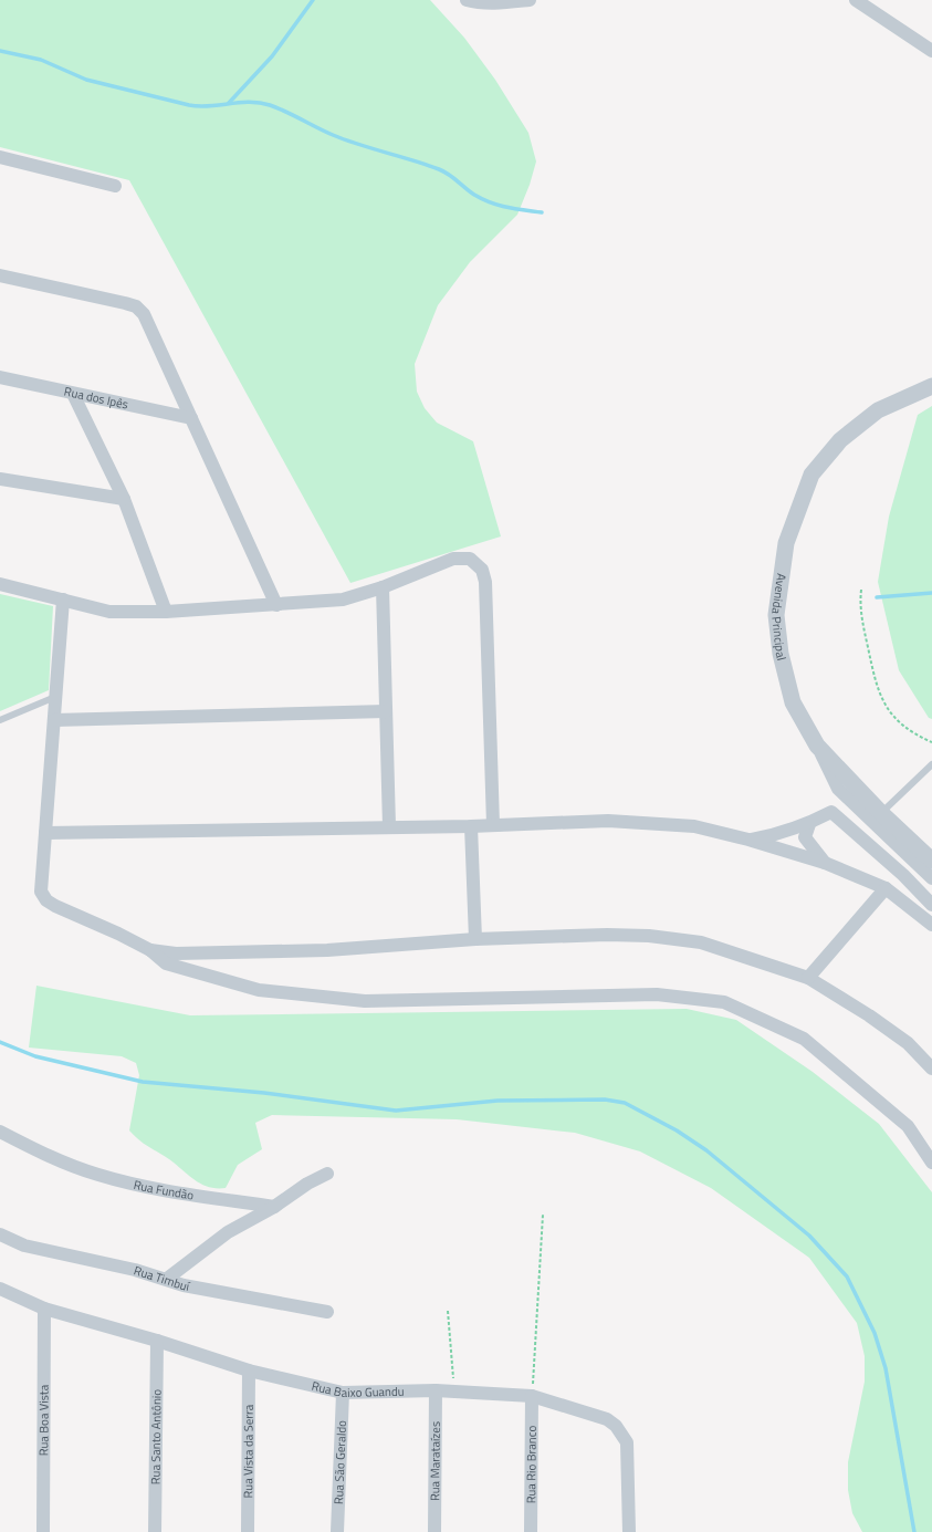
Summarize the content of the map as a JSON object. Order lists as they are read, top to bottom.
{
  "streets": {
    "street": [
      "Rua dos Ipês",
      "Avenida Principal",
      "Rua Fundão",
      "Rua Timbuí",
      "Rua Baixo Guandu",
      "Rua Boa Vista",
      "Rua Santo Antônio",
      "Rua Vista da Serra",
      "Rua Marataízes",
      "Rua São Geraldo",
      "Rua Rio Branco"
    ]
  },
  "crossings": [
    ["Rua Baixo Guandu", "Rua Boa Vista"],
    ["Rua Baixo Guandu", "Rua Santo Antônio"],
    ["Rua Baixo Guandu", "Rua Vista da Serra"],
    ["Rua Baixo Guandu", "Rua Marataízes"],
    ["Rua Baixo Guandu", "Rua São Geraldo"],
    ["Rua Baixo Guandu", "Rua Rio Branco"]
  ]
}
